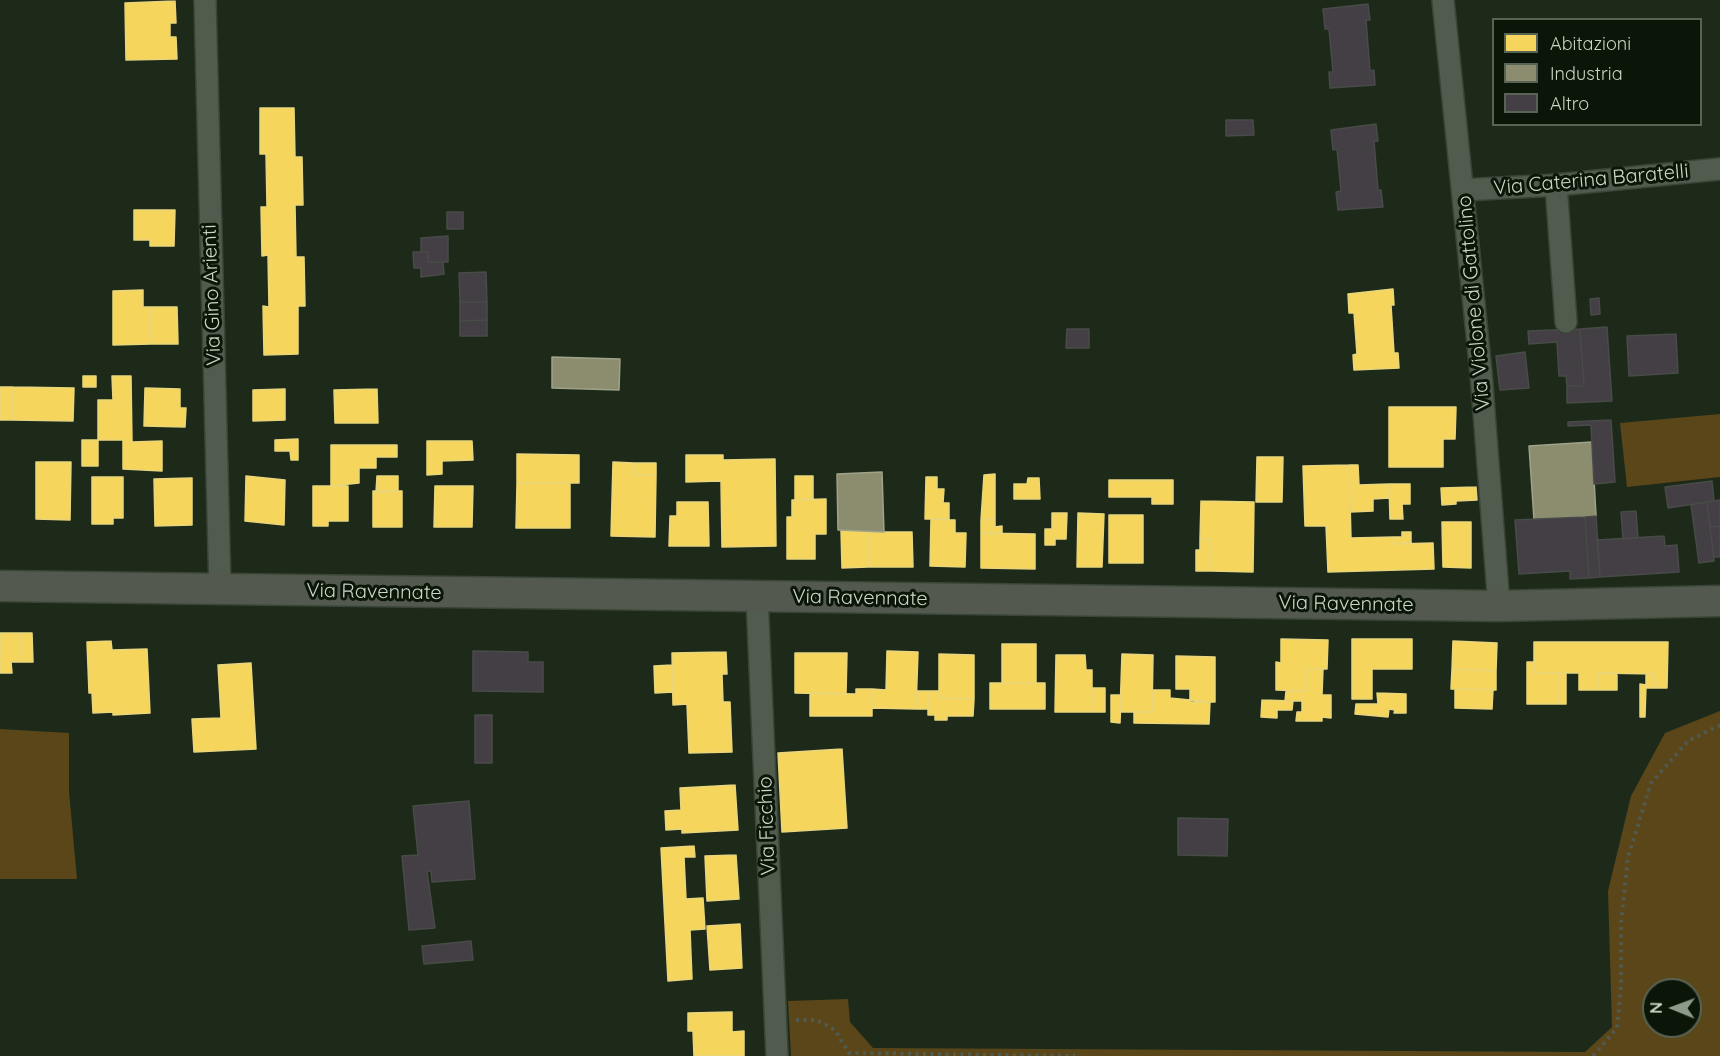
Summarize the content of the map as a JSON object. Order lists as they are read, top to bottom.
{
  "streets": {
    "main road": ["Via Ravennate"],
    "street": [
      "Via Caterina Baratelli",
      "Via Gino Arienti",
      "Via Violone di Gattolino",
      "Via Ficchio"
    ]
  },
  "crossings": [
    ["Via Caterina Baratelli", "Via Violone di Gattolino"],
    ["Via Gino Arienti", "Via Ravennate"],
    ["Via Violone di Gattolino", "Via Ravennate"],
    ["Via Ravennate", "Via Ficchio"]
  ],
  "legend": ["Abitazioni", "Industria", "Altro"],
  "north": "left"
}
